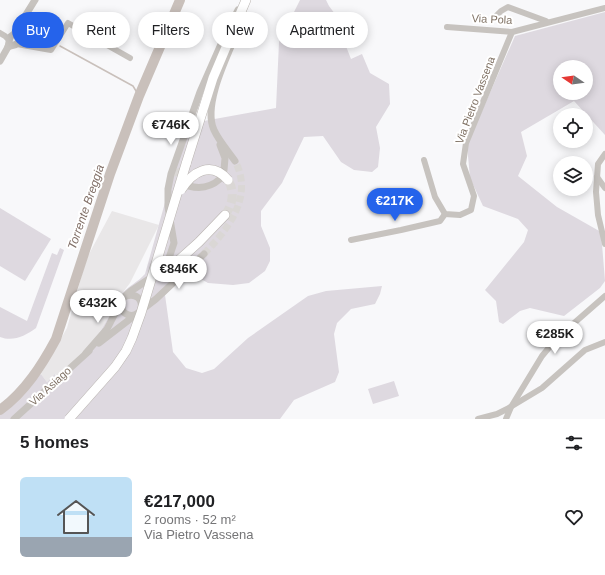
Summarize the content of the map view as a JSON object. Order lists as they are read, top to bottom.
{
  "streets": {
    "street": ["Via Pola", "Via Pietro Vassena", "Via Asiago"]
  },
  "crossings": [
    ["Via Pola", "Via Pietro Vassena"]
  ],
  "water": ["Torrente Breggia"],
  "north": "left",
  "page": {
    "chip": [
      "Buy",
      "Rent",
      "Filters",
      "New",
      "Apartment"
    ],
    "price": [
      "€746K",
      "€217K",
      "€846K",
      "€432K",
      "€285K"
    ],
    "heading": "5 homes",
    "list": [
      {
        "name": "€217,000",
        "note": "2 rooms · 52 m² · Via Pietro Vassena"
      }
    ]
  }
}
